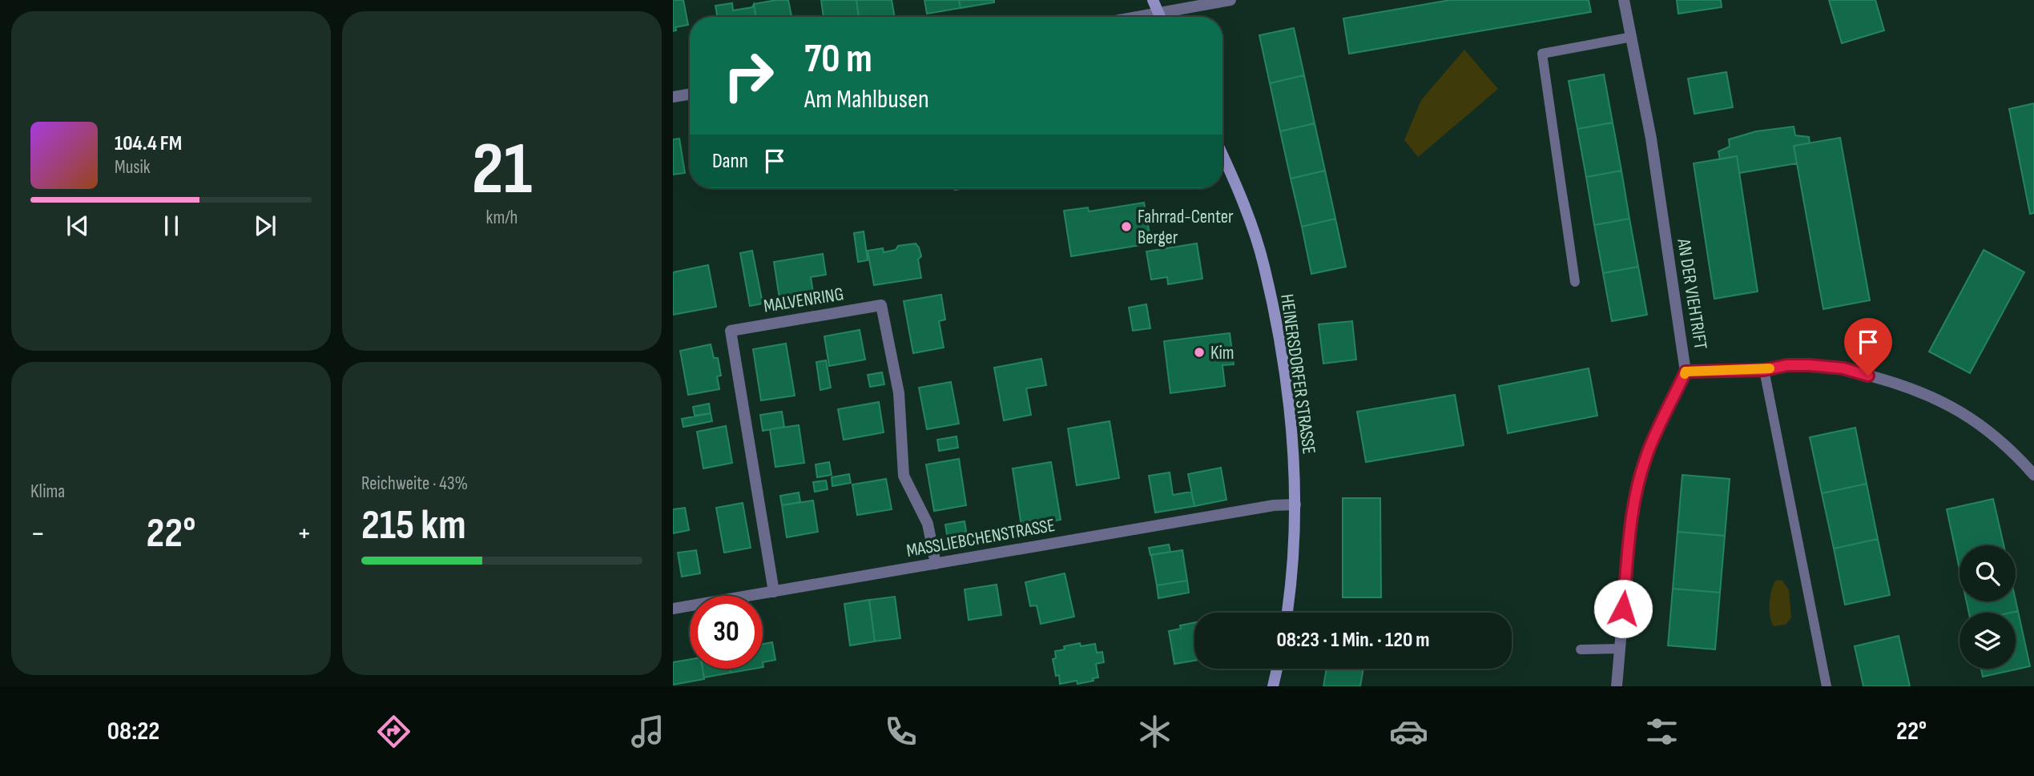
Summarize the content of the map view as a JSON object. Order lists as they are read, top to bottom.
{
  "streets": {
    "main road": ["HEINERSDORFER STRASSE"],
    "street": ["AN DER VIEHTRIFT", "MALVENRING", "MASSLIEBCHENSTRASSE"]
  },
  "crossings": [
    ["MALVENRING", "MASSLIEBCHENSTRASSE"],
    ["HEINERSDORFER STRASSE", "MASSLIEBCHENSTRASSE"]
  ],
  "places": ["Fahrrad-Center Berger", "Kim"],
  "page": {
    "tile": [
      ["21", "km/h"],
      "Klima",
      ["Reichweite · 43%", "215 km"]
    ],
    "turn": ["70 m", "Am Mahlbusen"],
    "song": ["104.4 FM", "Musik"],
    "then": "Dann",
    "heat": ["−", "22°", "+"],
    "limit": "30",
    "trip": "08:23 · 1 Min. · 120 m",
    "tabs": ["08:22", "22°"]
  }
}
